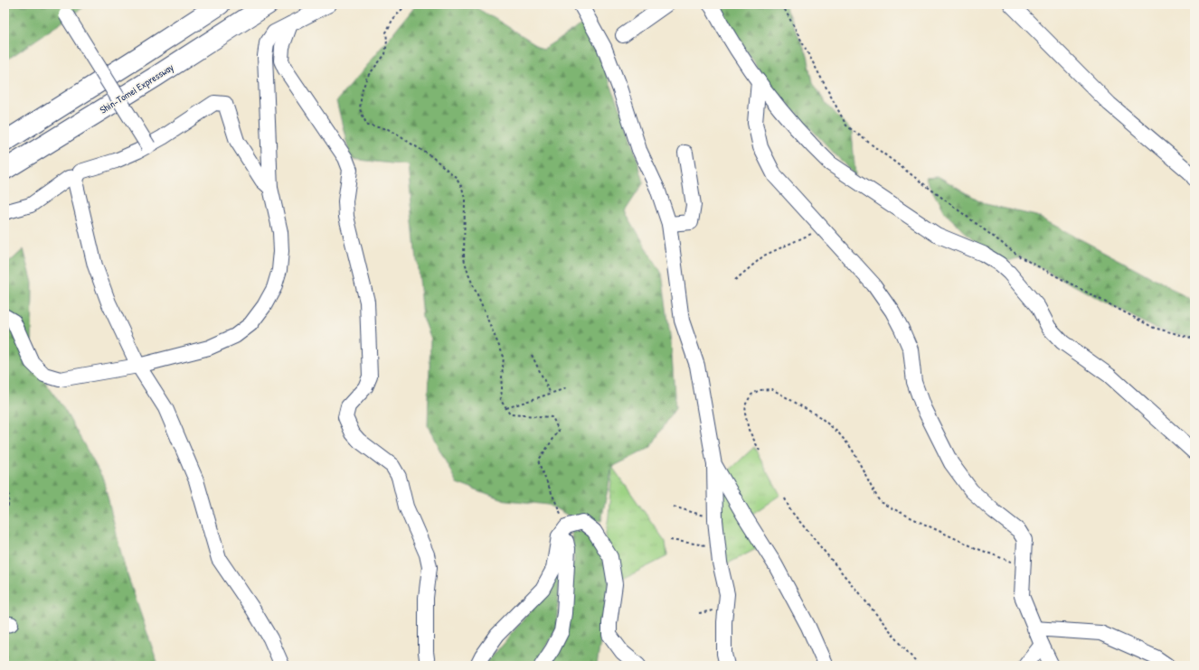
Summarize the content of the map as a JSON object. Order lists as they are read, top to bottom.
{
  "streets": {
    "highway": ["Shin-Tomei Expressway"]
  }
}
